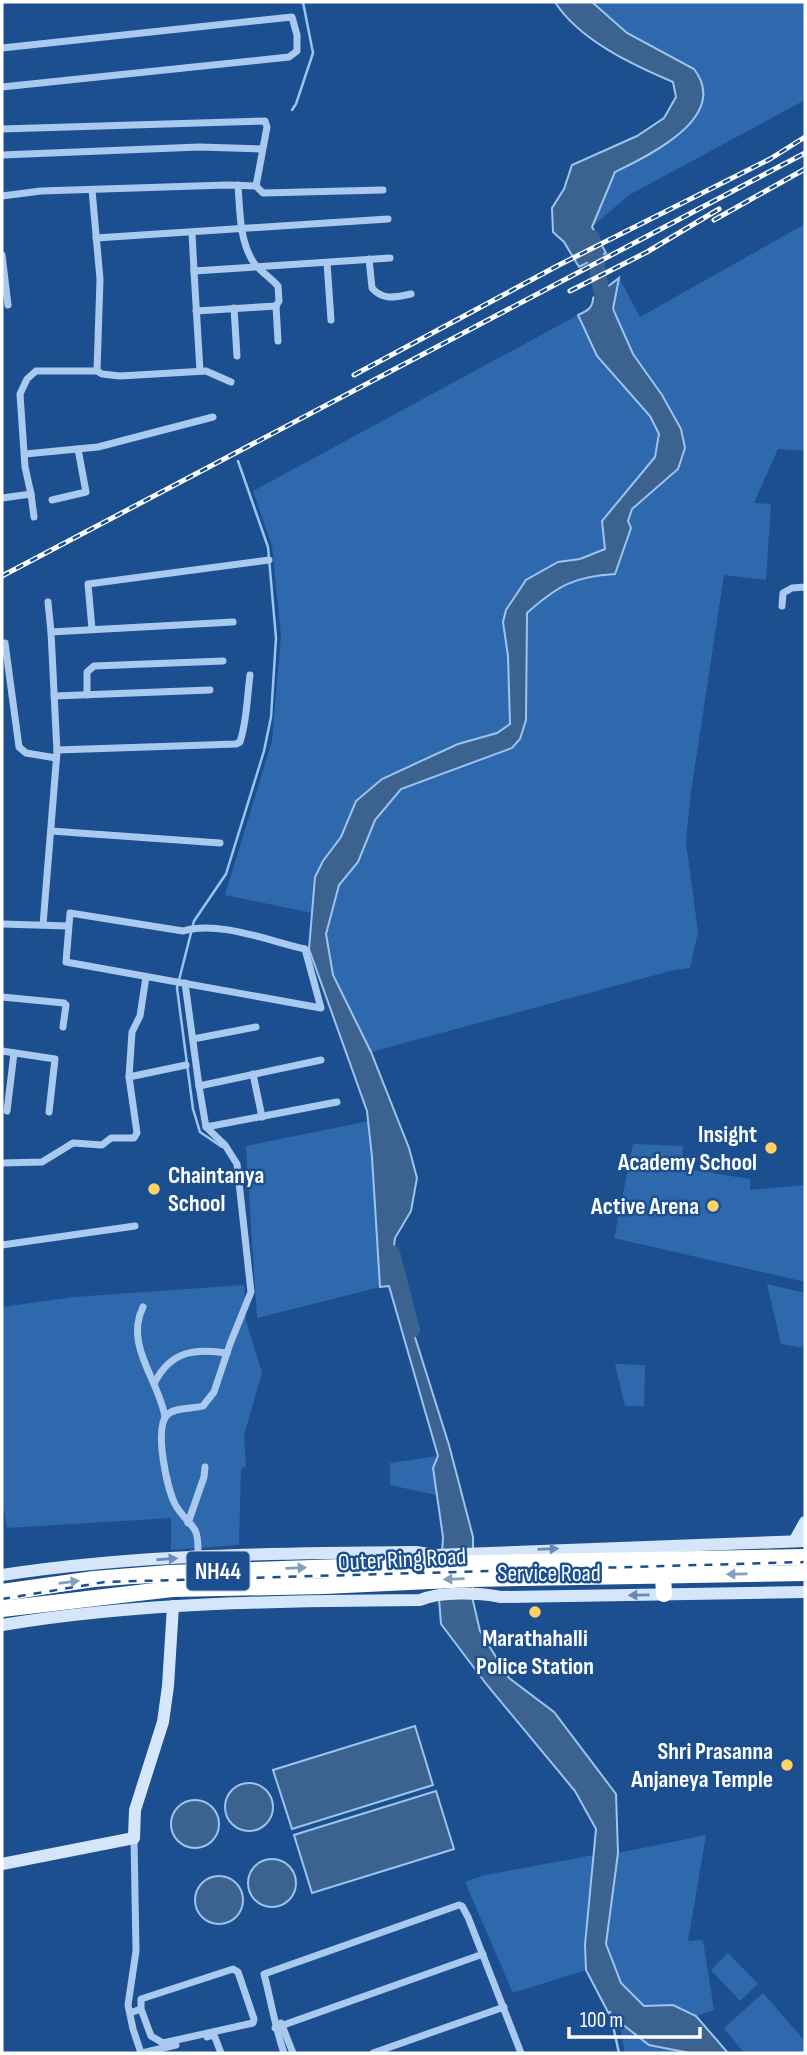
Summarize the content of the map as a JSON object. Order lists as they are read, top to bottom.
{
  "streets": {
    "highway": ["Outer Ring Road", "NH44"],
    "street": ["Service Road"]
  },
  "crossings": [
    ["Outer Ring Road", "Service Road"]
  ],
  "places": [
    "Insight Academy School",
    "Chaintanya School",
    "Active Arena",
    "Marathahalli Police Station",
    "Shri Prasanna Anjaneya Temple"
  ],
  "scale_bar": "100 m"
}
